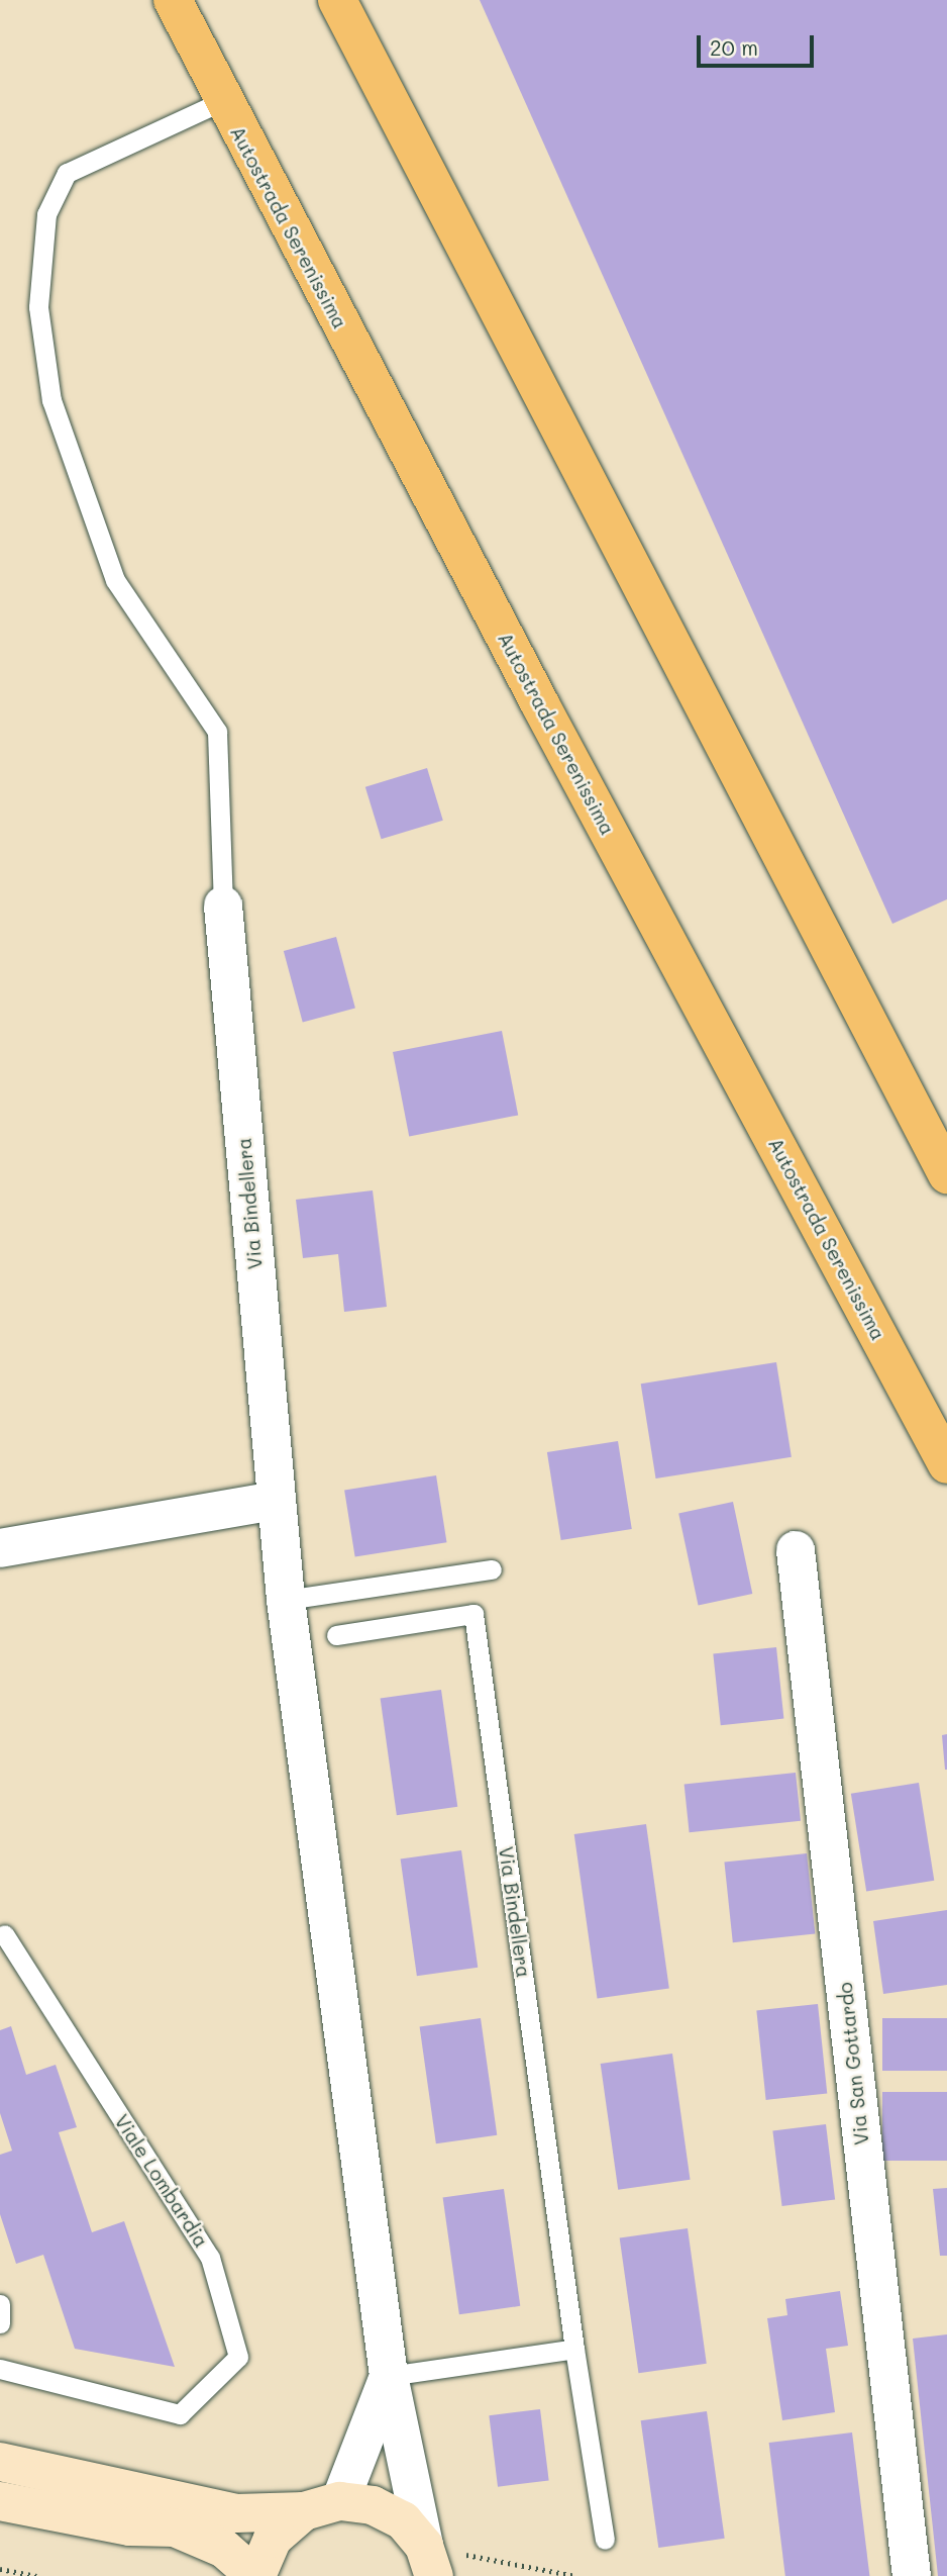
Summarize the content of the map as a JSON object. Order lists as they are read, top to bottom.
{
  "streets": {
    "highway": ["Autostrada Serenissima"],
    "street": ["Via Bindellera", "Via San Gottardo"],
    "lane": ["Viale Lombardia"]
  },
  "scale_bar": "20 m"
}
